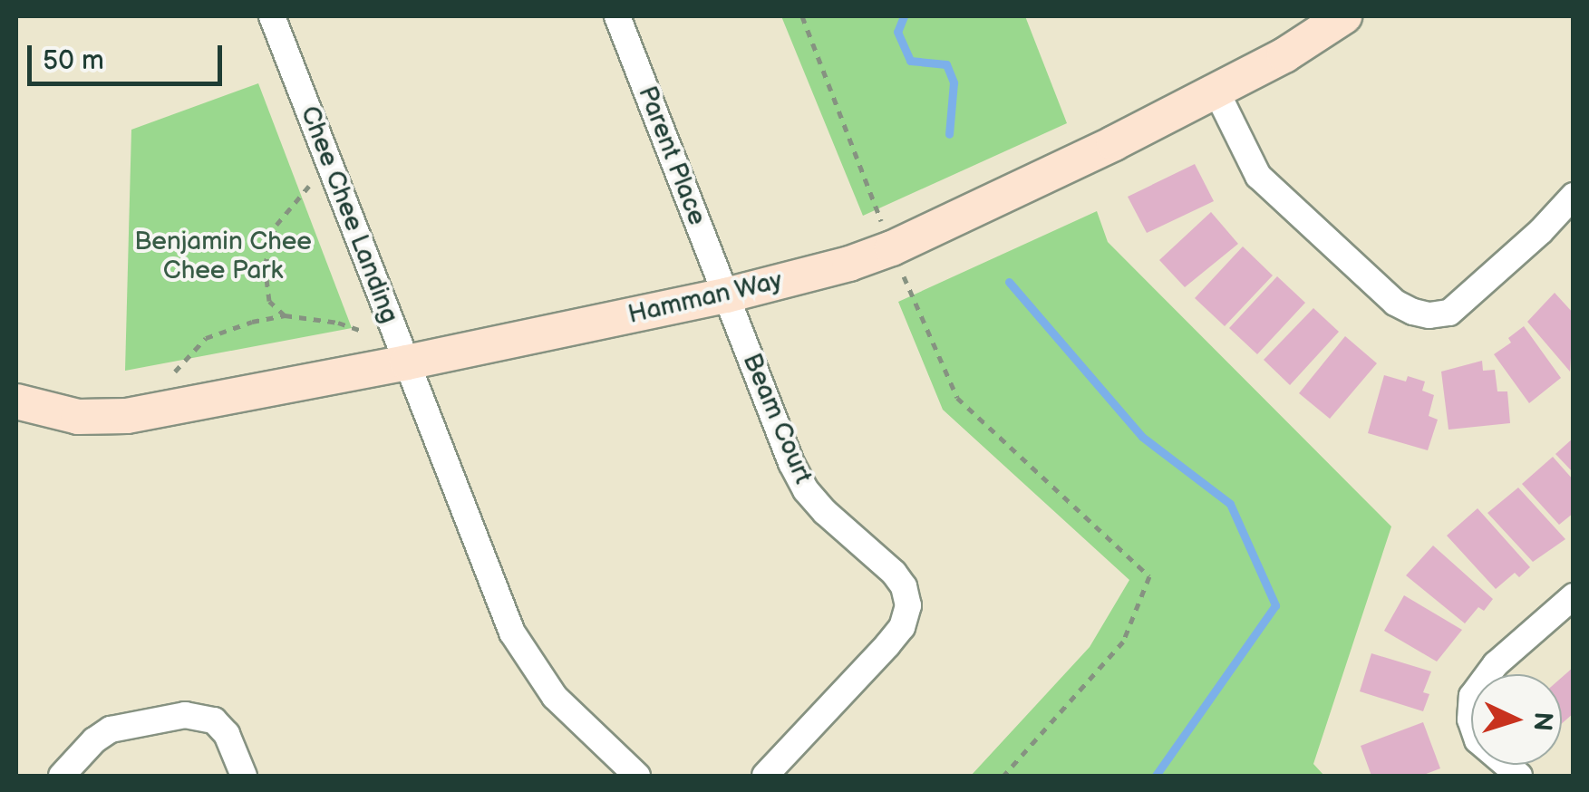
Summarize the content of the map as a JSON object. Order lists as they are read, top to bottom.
{
  "streets": {
    "street": [
      "Parent Place",
      "Chee Chee Landing",
      "Hamman Way",
      "Beam Court"
    ]
  },
  "crossings": [
    ["Parent Place", "Hamman Way"],
    ["Parent Place", "Beam Court"],
    ["Chee Chee Landing", "Hamman Way"],
    ["Hamman Way", "Beam Court"]
  ],
  "parks": ["Benjamin Chee Chee Park"],
  "scale_bar": "50 m",
  "north": "right"
}
